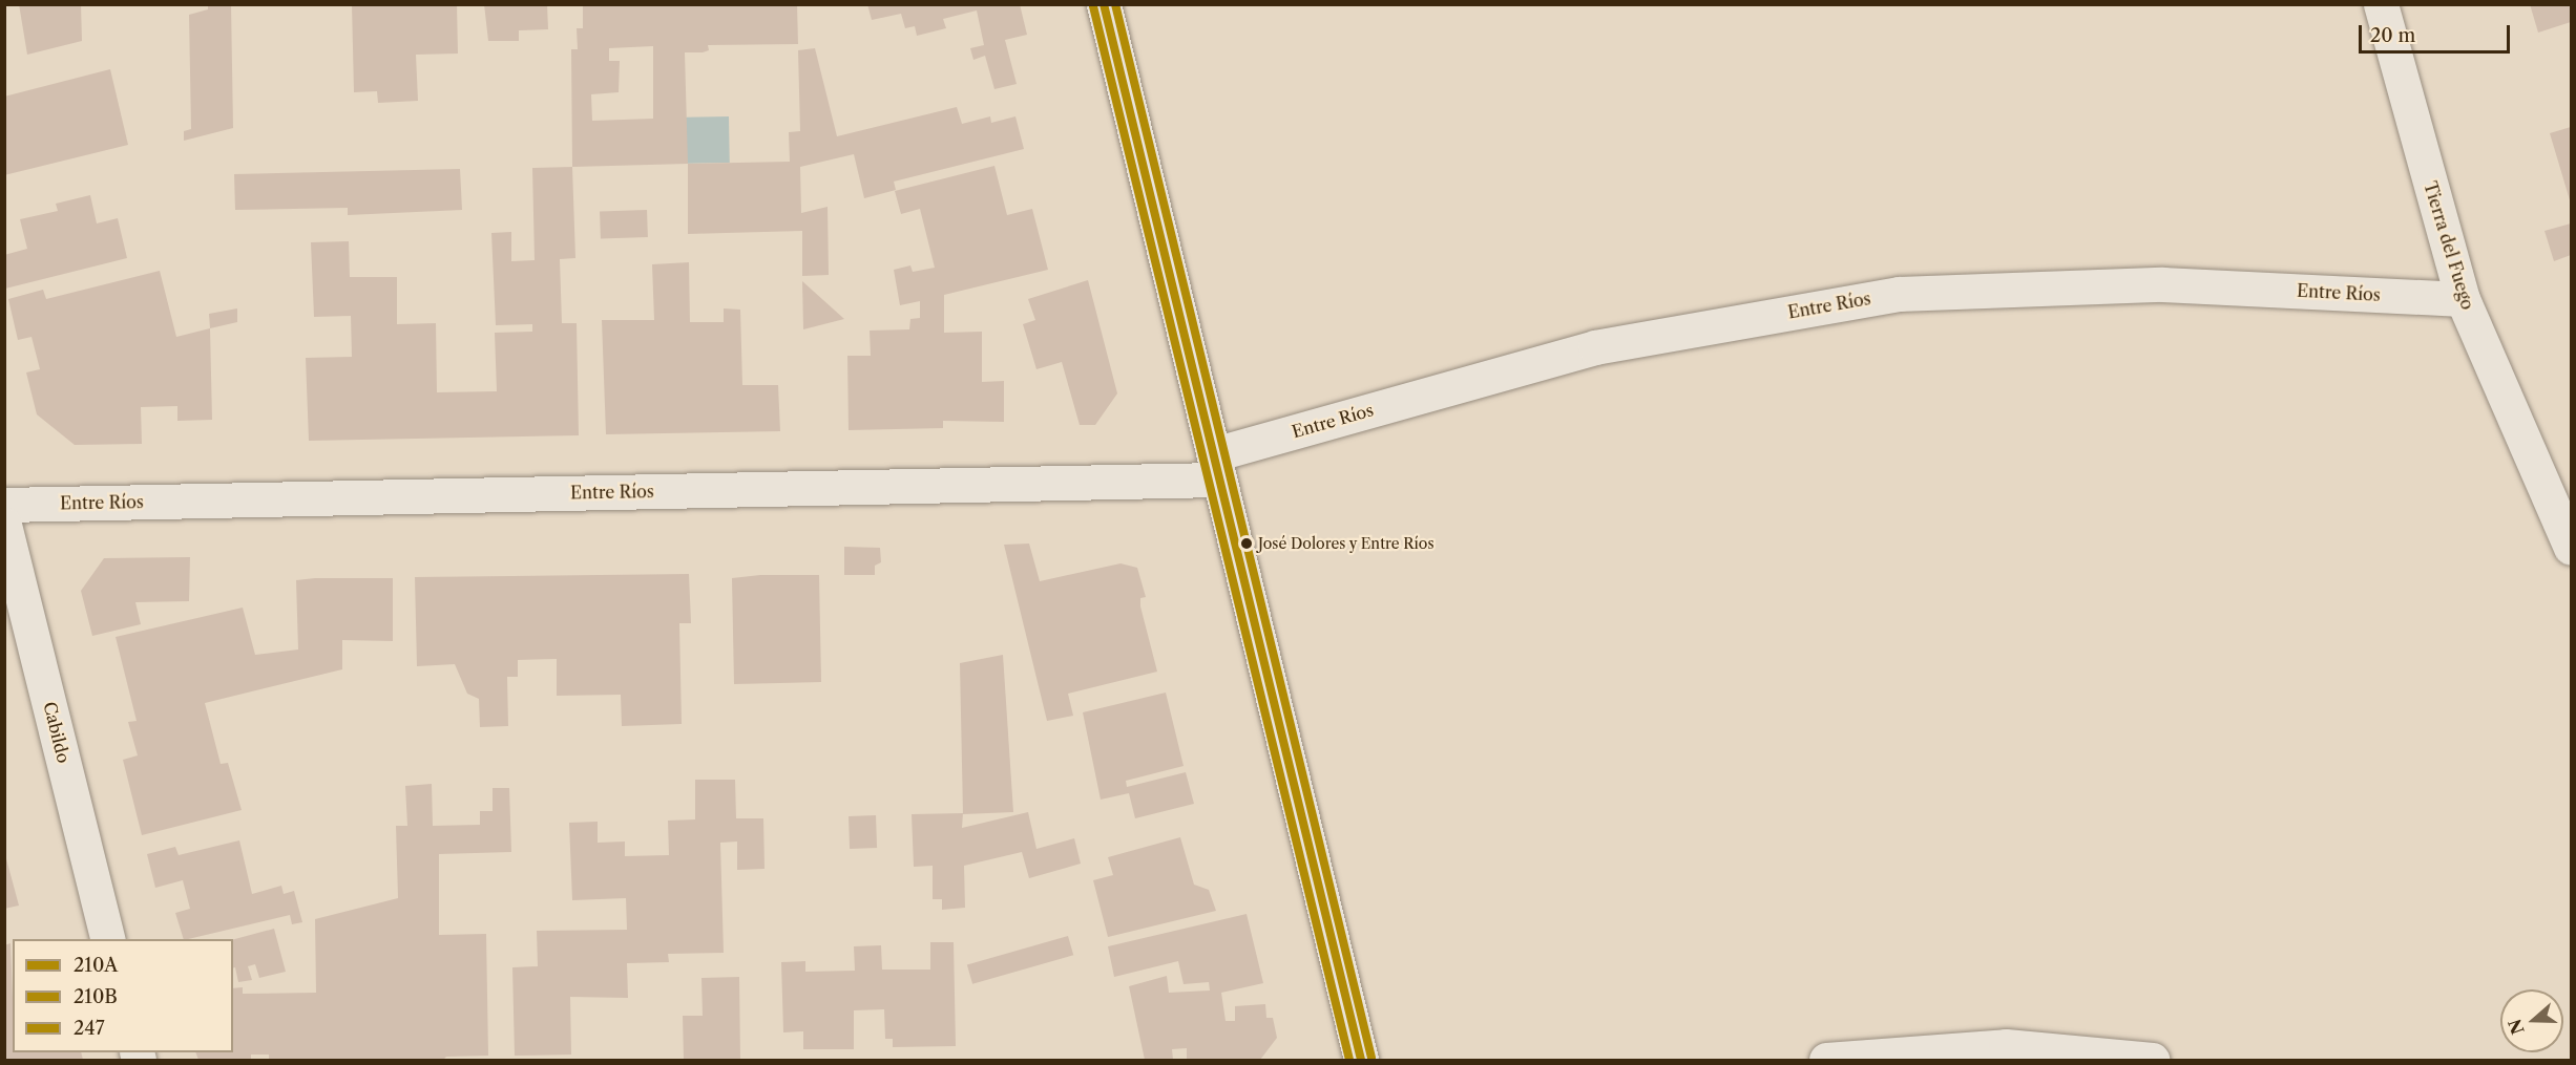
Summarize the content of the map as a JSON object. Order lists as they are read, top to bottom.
{
  "streets": {
    "street": ["Tierra del Fuego", "Entre Ríos", "Cabildo"]
  },
  "crossings": [
    ["Tierra del Fuego", "Entre Ríos"]
  ],
  "places": ["José Dolores y Entre Ríos"],
  "lines": ["transit line 210A", "transit line 247", "transit line 210B"],
  "legend": ["210A", "210B", "247"],
  "scale_bar": "20 m",
  "north": "left"
}
